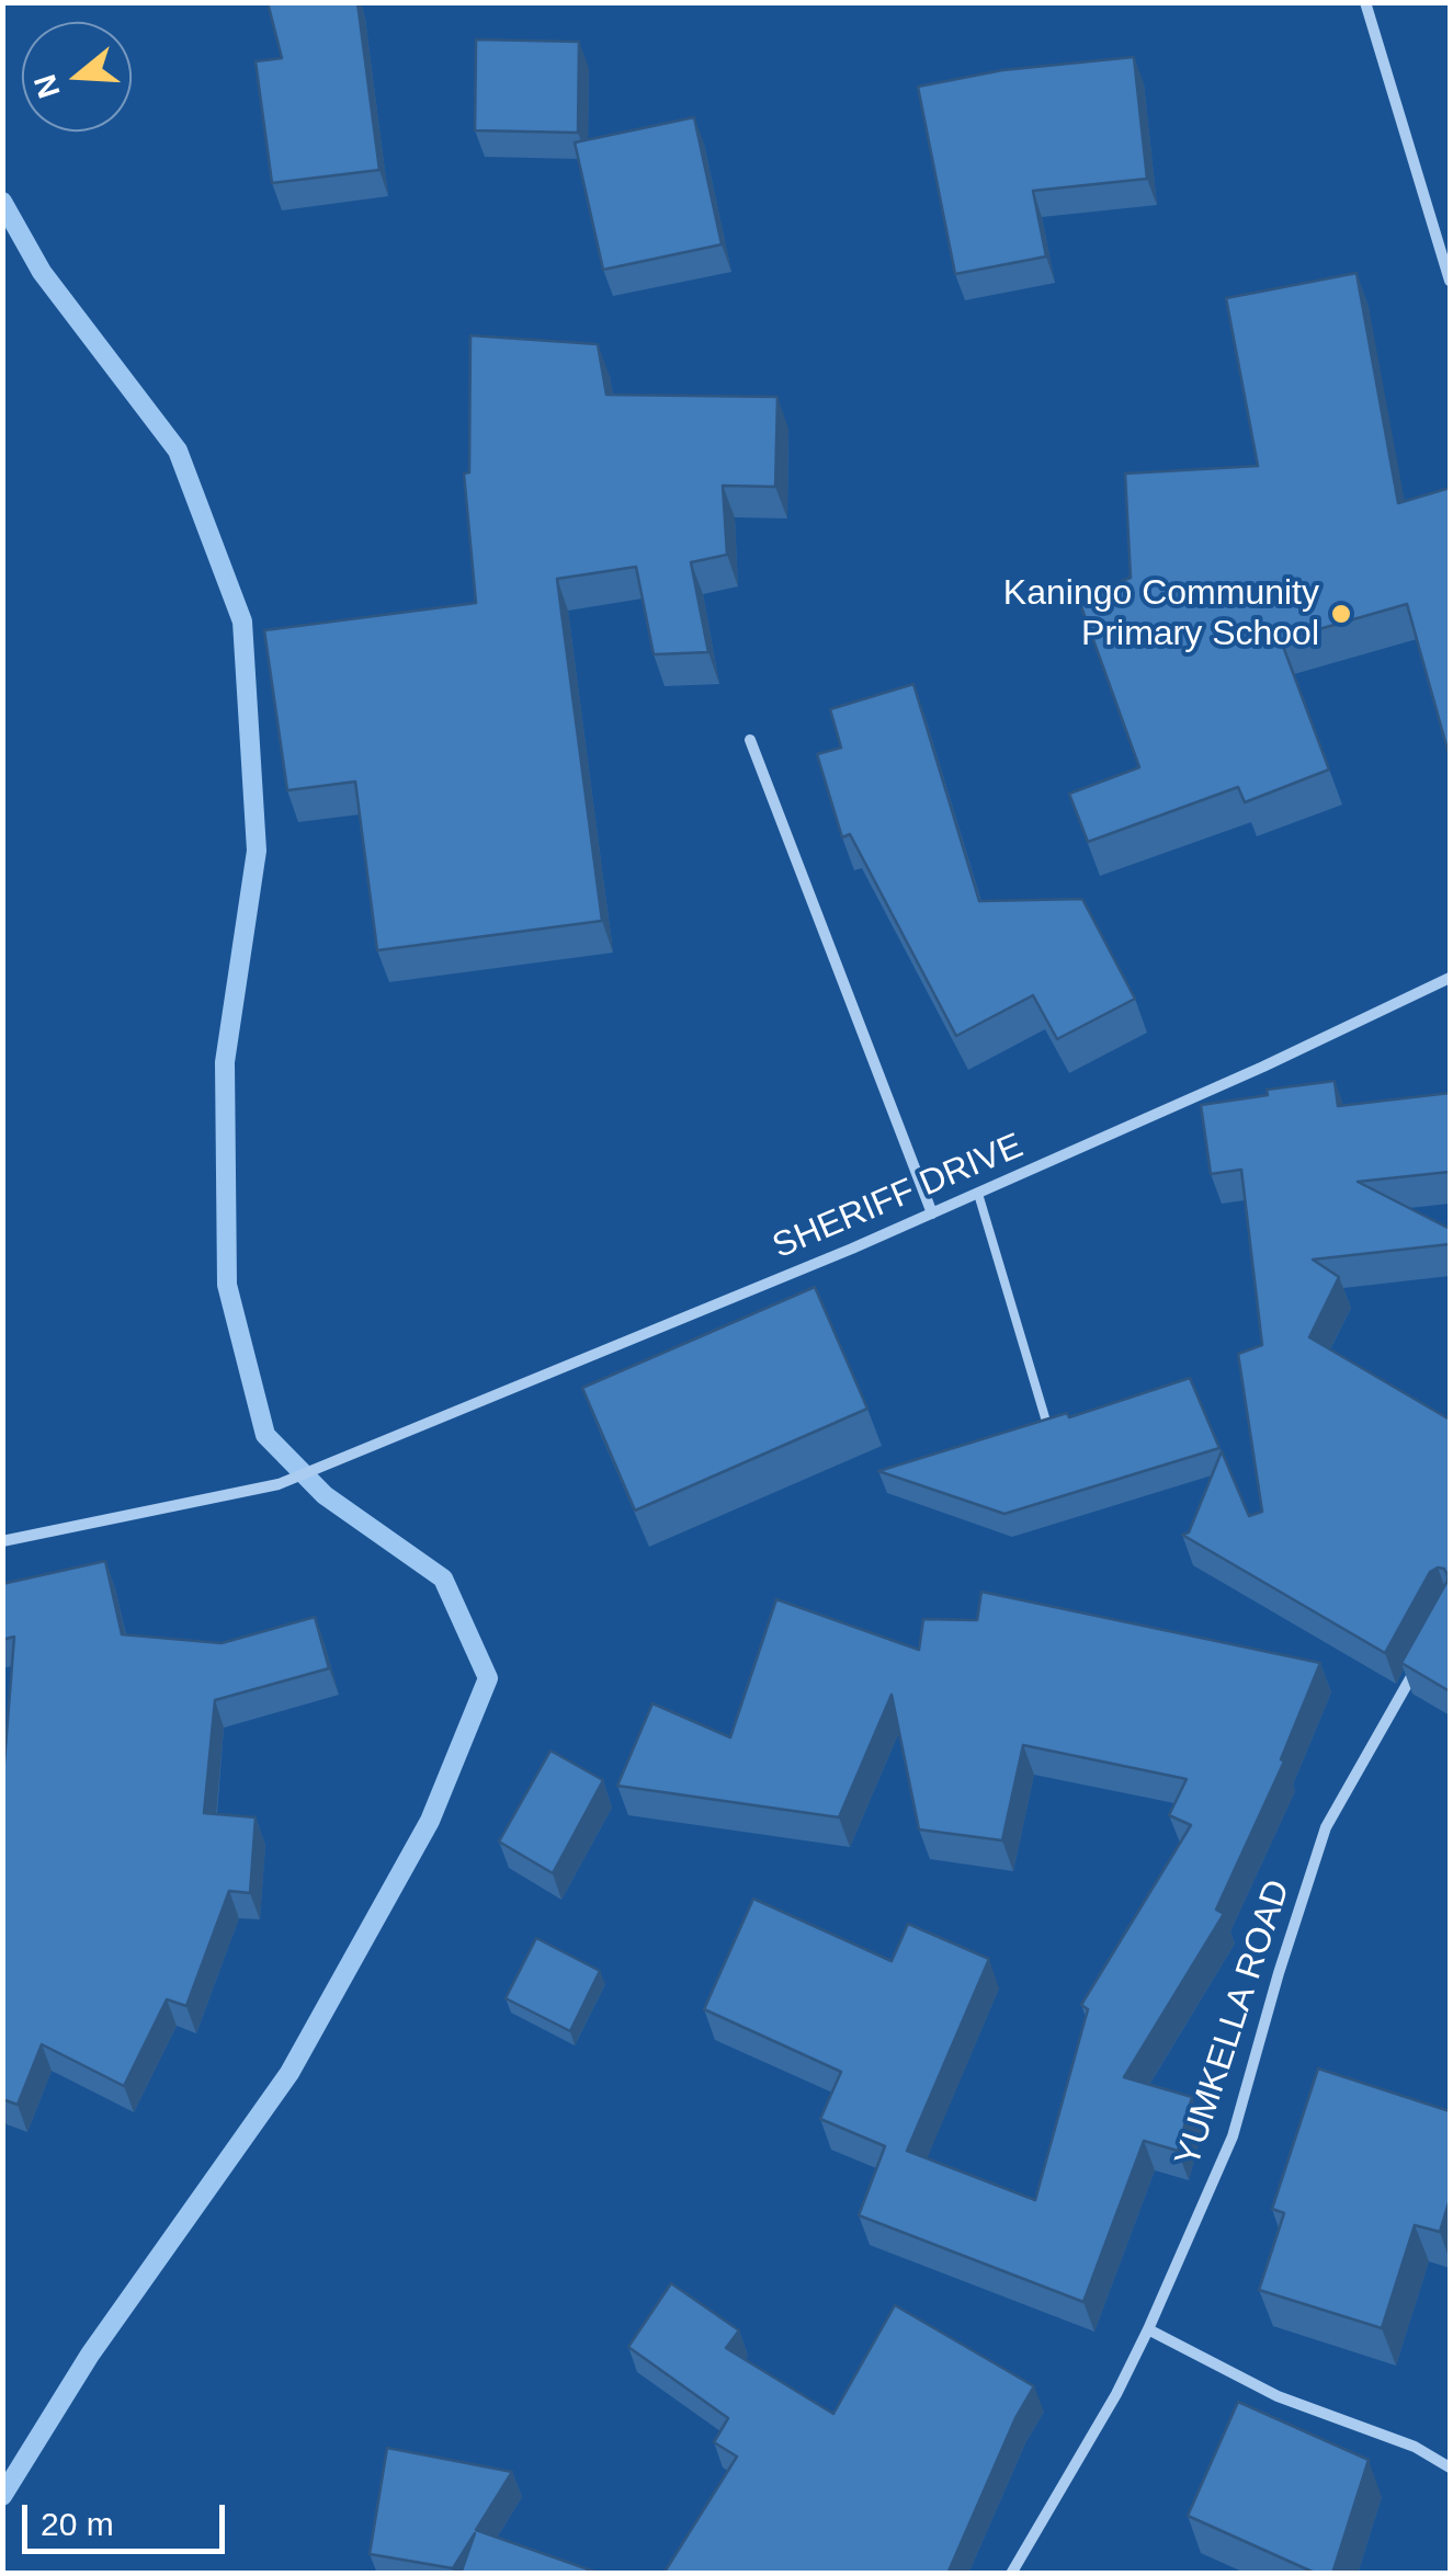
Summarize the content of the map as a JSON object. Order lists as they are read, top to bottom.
{
  "streets": {
    "street": ["SHERIFF DRIVE", "YUMKELLA ROAD"]
  },
  "places": ["Kaningo Community Primary School"],
  "scale_bar": "20 m",
  "north": "left"
}
